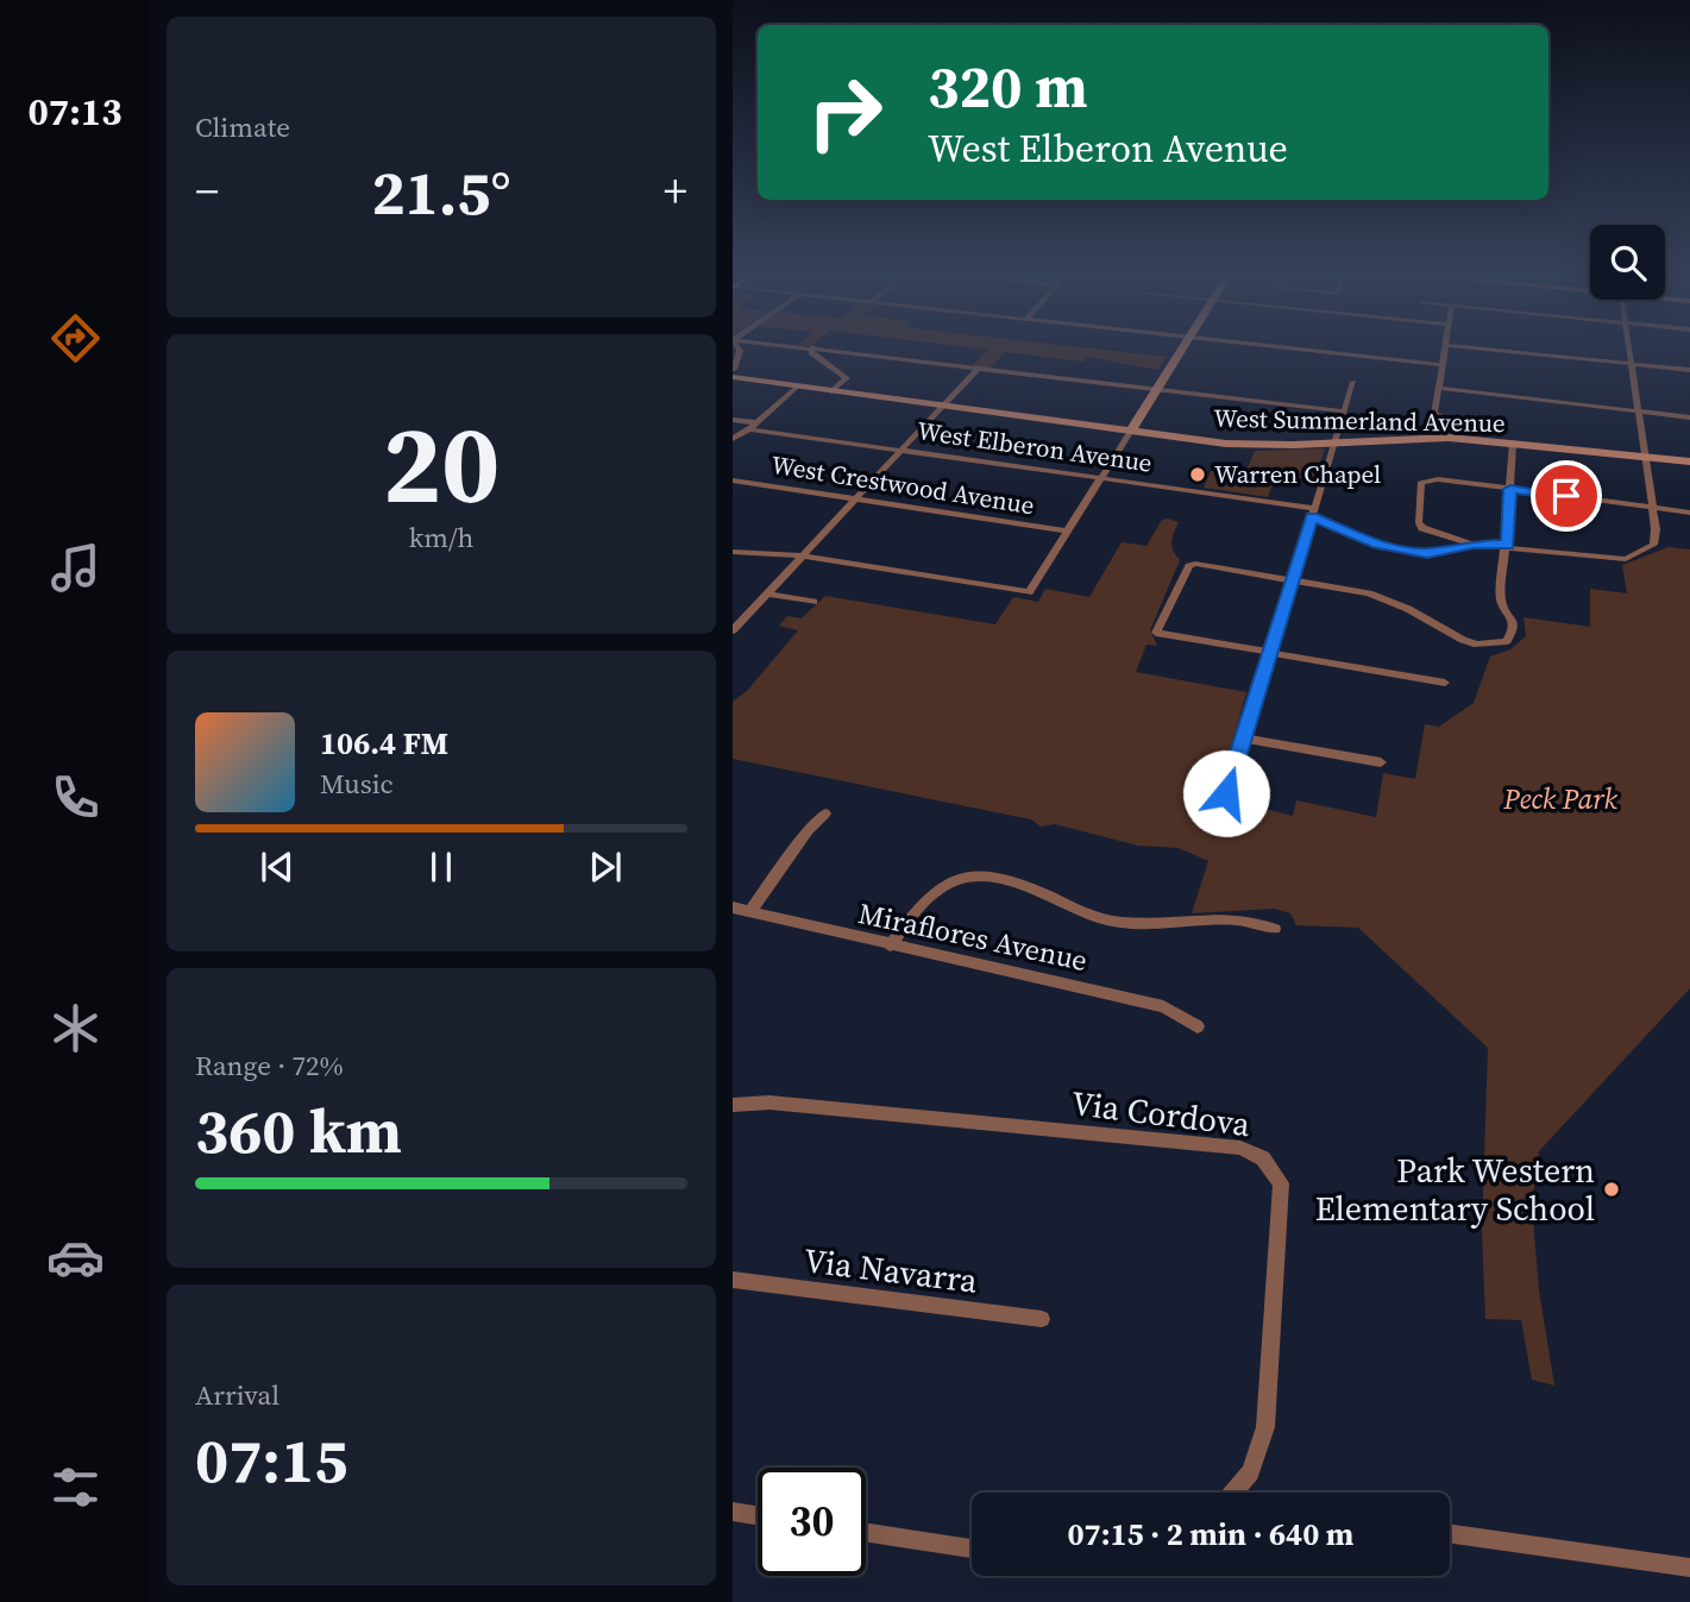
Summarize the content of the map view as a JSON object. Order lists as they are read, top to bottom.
{
  "streets": {
    "main road": ["West Summerland Avenue"],
    "street": [
      "West Elberon Avenue",
      "West Crestwood Avenue",
      "Miraflores Avenue",
      "Via Cordova",
      "Via Navarra"
    ]
  },
  "parks": ["Peck Park"],
  "places": ["Warren Chapel", "Park Western Elementary School"],
  "page": {
    "tabs": "07:13",
    "tile": [
      "Climate",
      ["20", "km/h"],
      ["Range · 72%", "360 km"],
      ["Arrival", "07:15"]
    ],
    "turn": ["320 m", "West Elberon Avenue"],
    "heat": ["−", "21.5°", "+"],
    "song": ["106.4 FM", "Music"],
    "limit": "30",
    "trip": "07:15 · 2 min · 640 m"
  }
}
